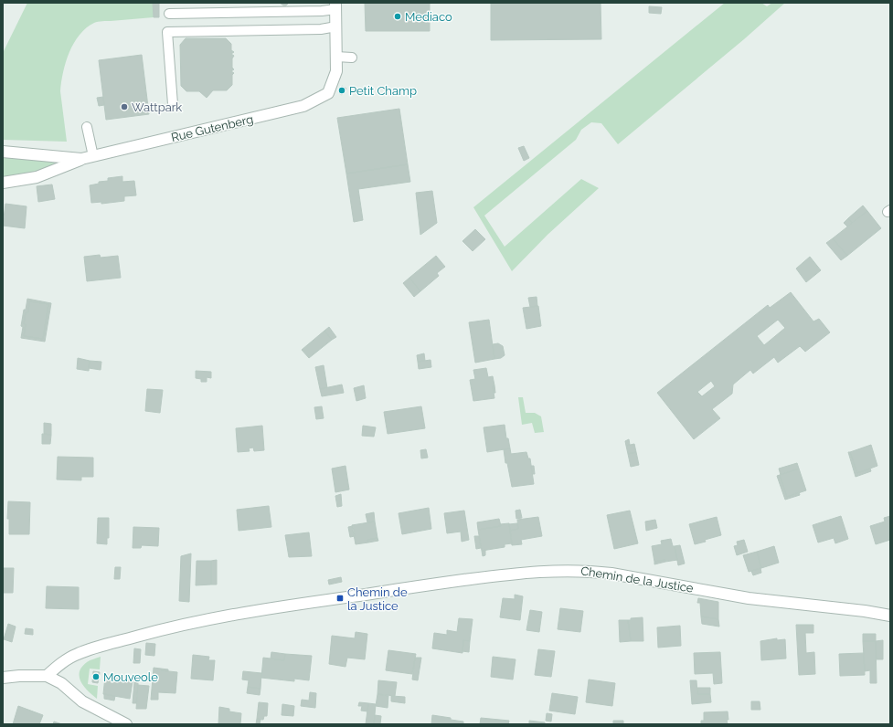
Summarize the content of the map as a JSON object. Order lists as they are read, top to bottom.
{
  "streets": {
    "street": ["Rue Gutenberg", "Chemin de la Justice"]
  },
  "places": {
    "other": [
      "Mediaco",
      "Petit Champ",
      "Wattpark",
      "Mouveole"
    ],
    "transit": ["Chemin de la Justice"]
  }
}
